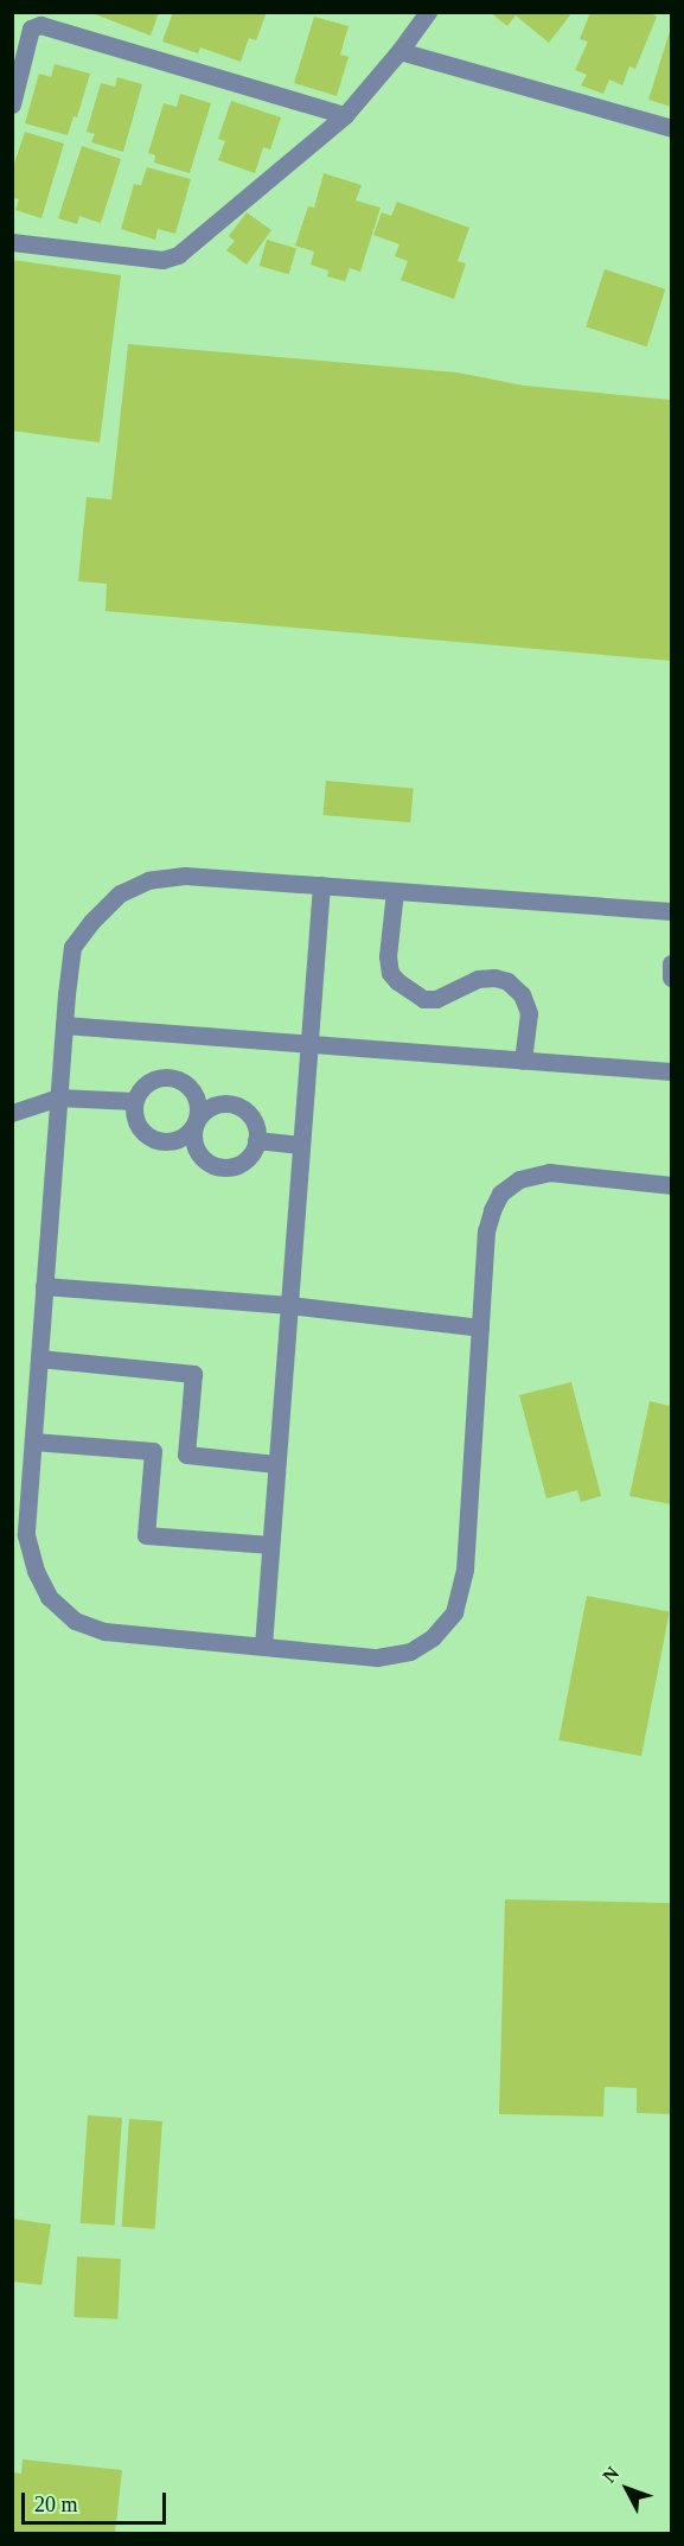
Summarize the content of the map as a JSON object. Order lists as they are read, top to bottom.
{
  "scale_bar": "20 m",
  "north": "top left"
}
